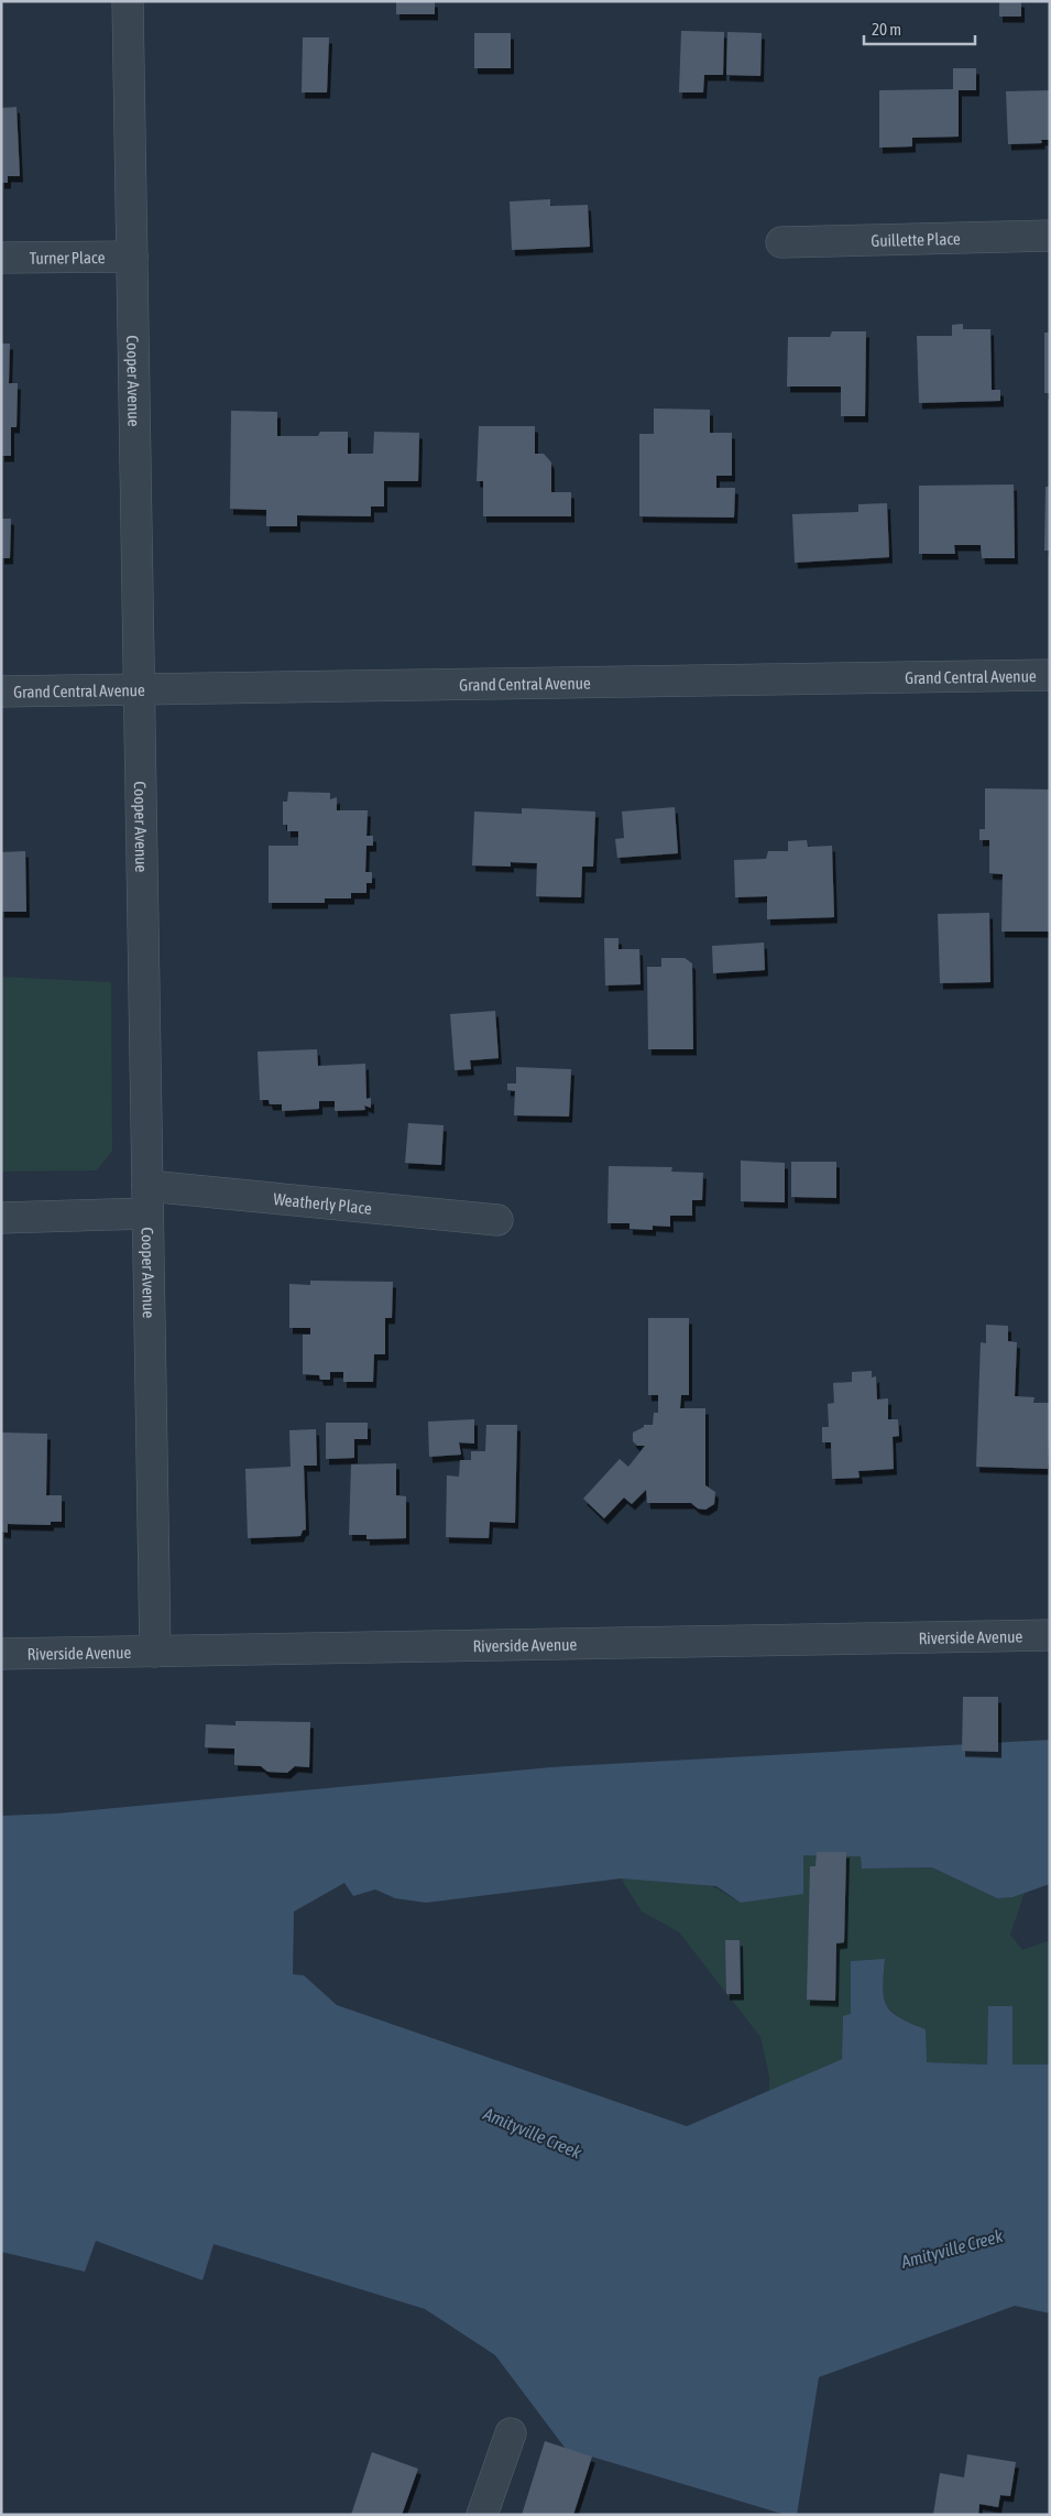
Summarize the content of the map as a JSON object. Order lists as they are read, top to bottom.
{
  "streets": {
    "street": [
      "Guillette Place",
      "Turner Place",
      "Cooper Avenue",
      "Grand Central Avenue",
      "Weatherly Place",
      "Riverside Avenue"
    ]
  },
  "crossings": [
    ["Turner Place", "Cooper Avenue"],
    ["Cooper Avenue", "Grand Central Avenue"],
    ["Cooper Avenue", "Weatherly Place"],
    ["Cooper Avenue", "Riverside Avenue"]
  ],
  "water": ["Amityville Creek"],
  "scale_bar": "20 m"
}
